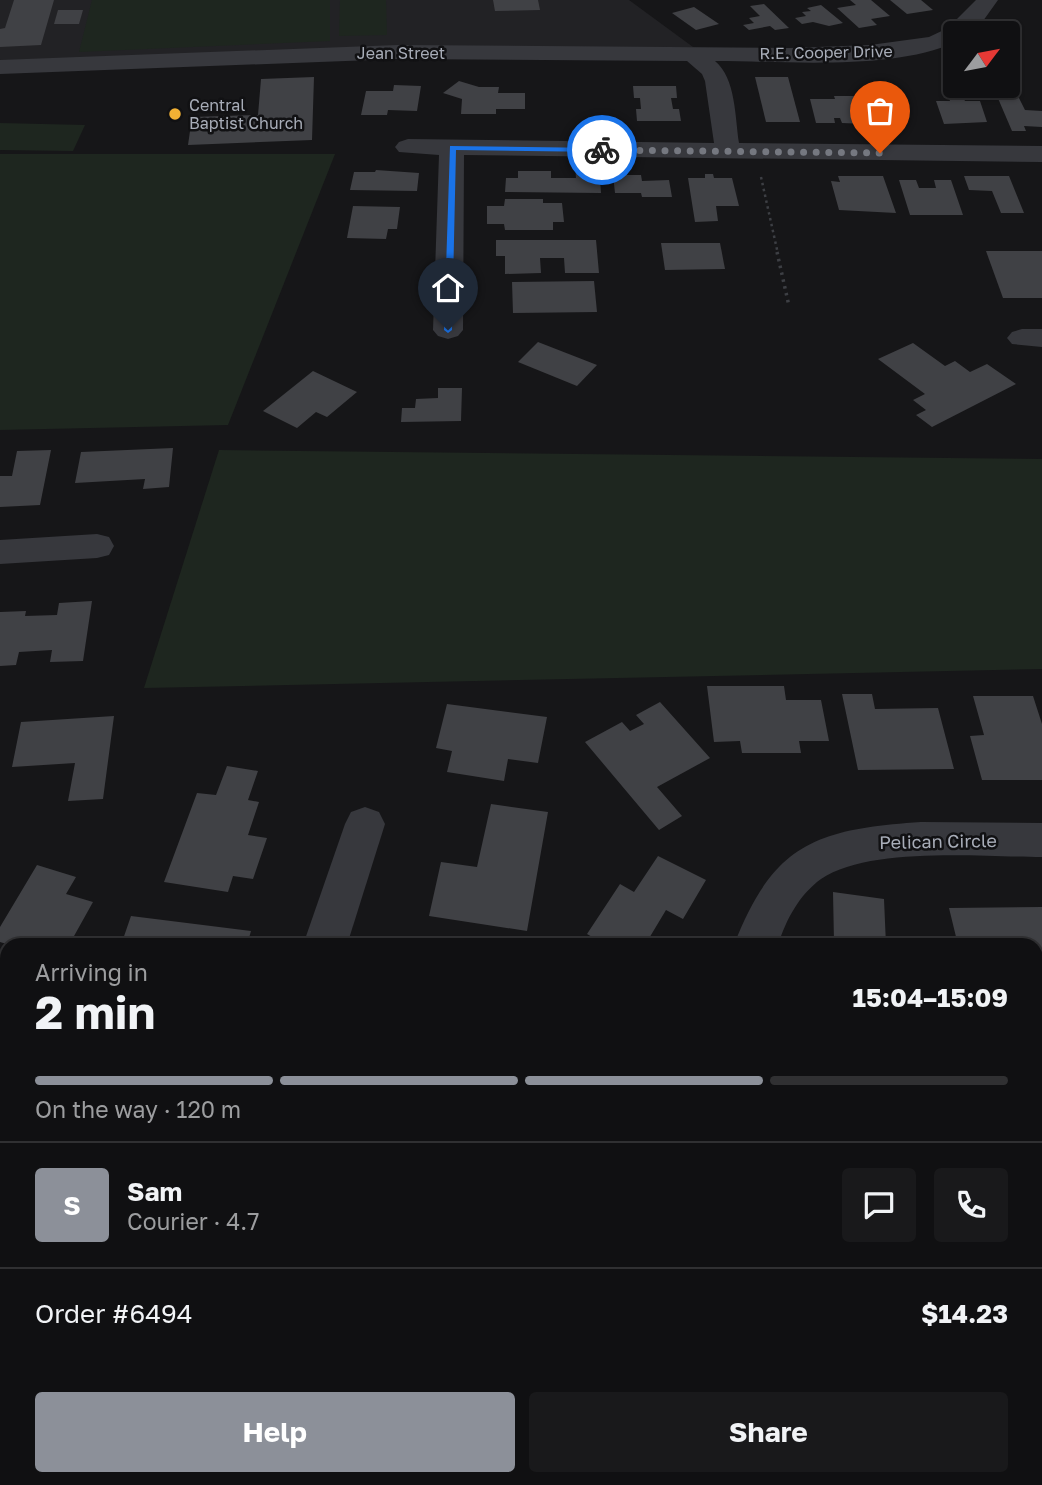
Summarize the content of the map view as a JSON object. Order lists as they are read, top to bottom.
{
  "streets": {
    "street": ["R.E. Cooper Drive", "Jean Street", "Pelican Circle"]
  },
  "crossings": [
    ["R.E. Cooper Drive", "Jean Street"]
  ],
  "places": ["Central Baptist Church"],
  "north": "top right",
  "page": {
    "heading": ["2 min", "Arriving in", "15:04–15:09"],
    "panel": [
      "Sam",
      "Courier · 4.7",
      "Order #6494",
      "$14.23"
    ],
    "bar": "On the way · 120 m",
    "round": "S",
    "buttons": ["Help", "Share"]
  }
}
